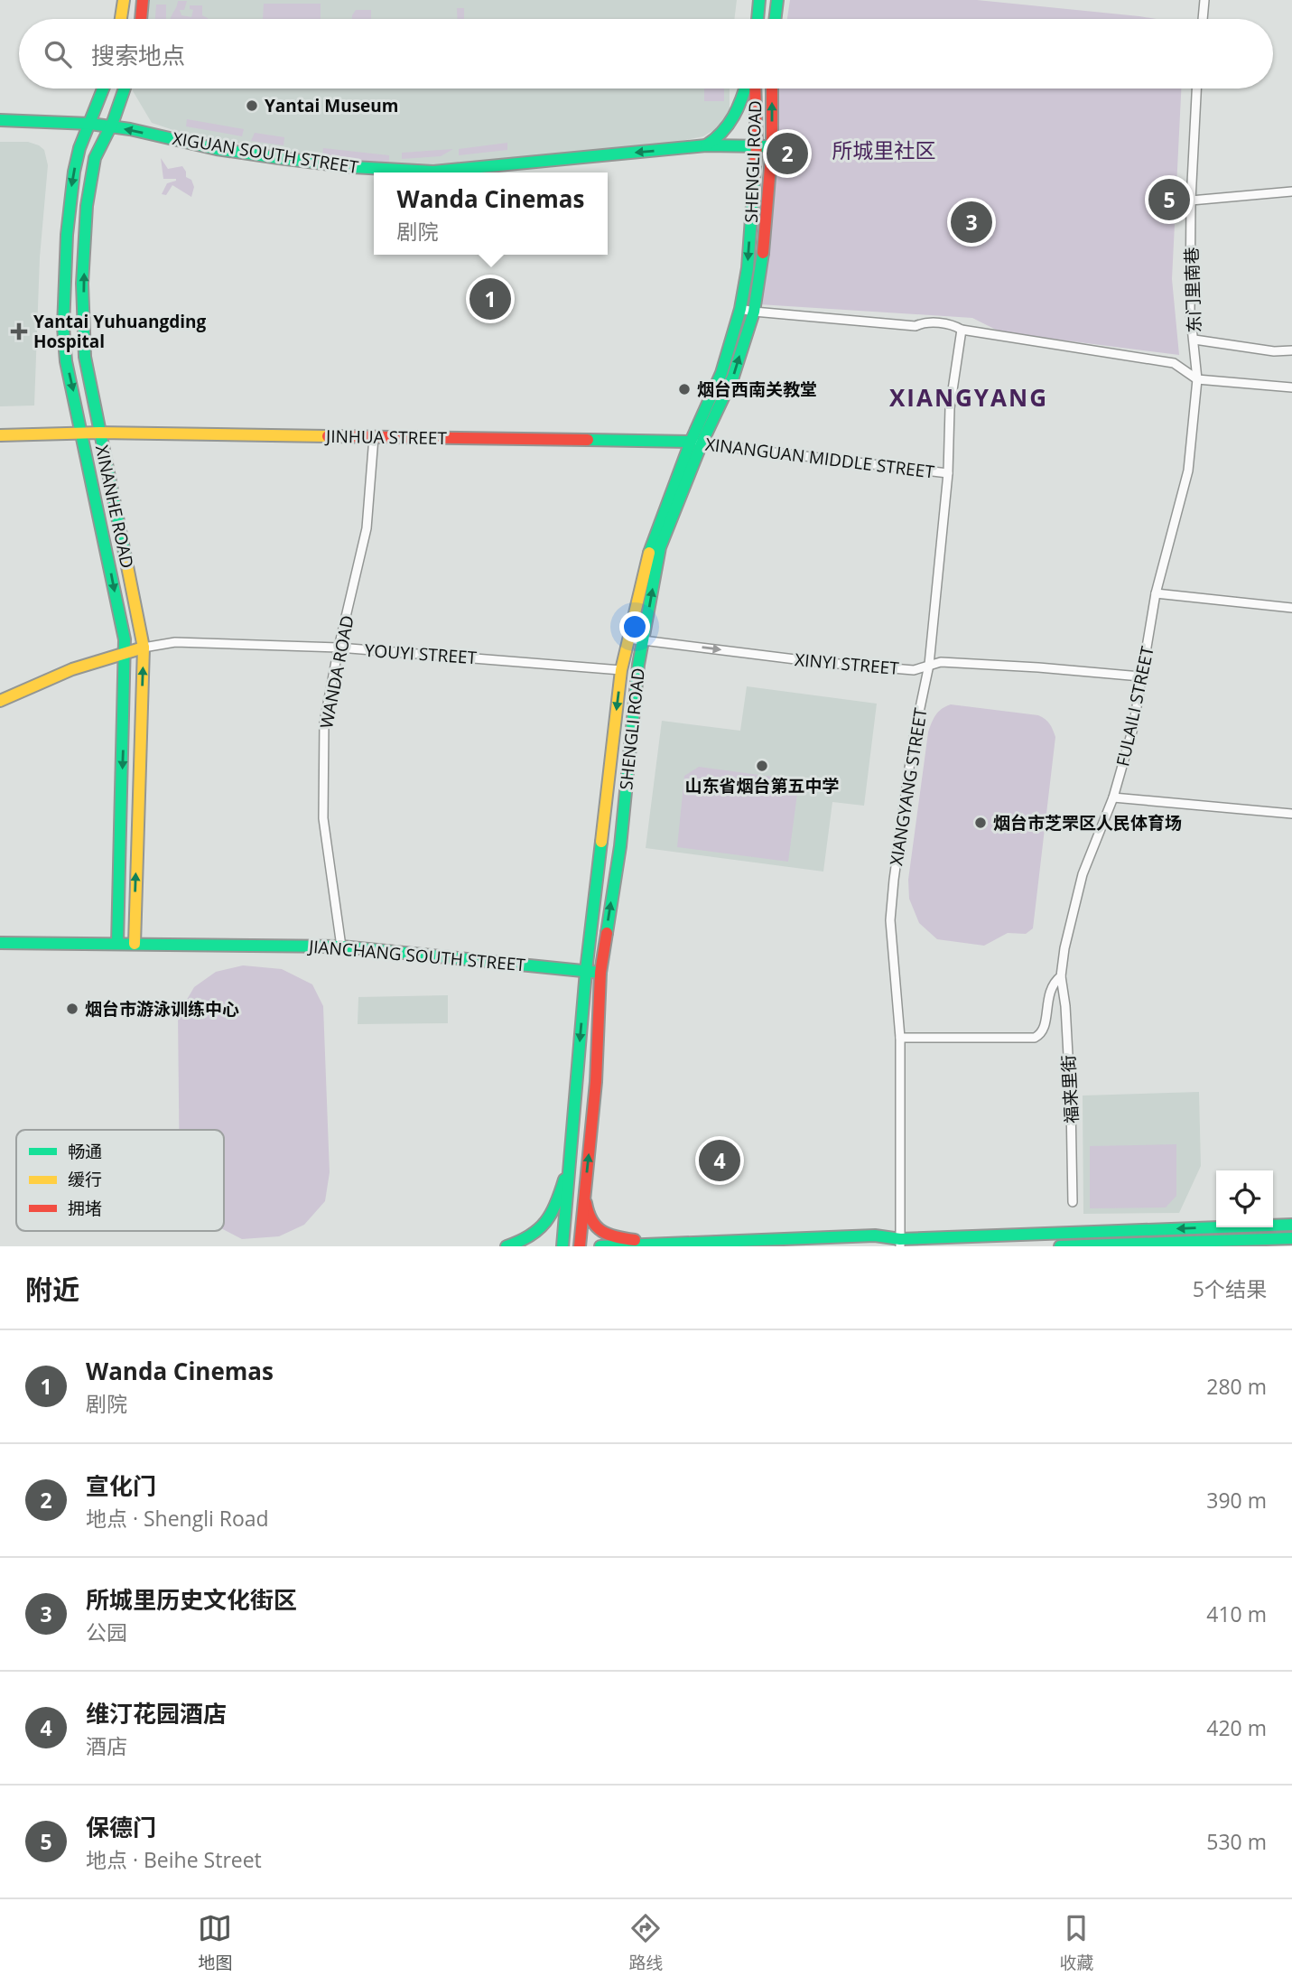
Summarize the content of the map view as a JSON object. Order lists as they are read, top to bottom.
{
  "streets": {
    "main road": [
      "XIGUAN SOUTH STREET",
      "SHENGLI ROAD",
      "JINHUA STREET",
      "XINANHE ROAD",
      "JIANCHANG SOUTH STREET"
    ],
    "street": [
      "东门里南巷",
      "XINANGUAN MIDDLE STREET",
      "YOUYI STREET",
      "XINYI STREET",
      "WANDA ROAD",
      "FULAILI STREET",
      "XIANGYANG STREET",
      "福来里街"
    ]
  },
  "crossings": [
    ["XIGUAN SOUTH STREET", "SHENGLI ROAD"],
    ["XIGUAN SOUTH STREET", "XINANHE ROAD"],
    ["SHENGLI ROAD", "JINHUA STREET"],
    ["SHENGLI ROAD", "XINANGUAN MIDDLE STREET"],
    ["SHENGLI ROAD", "YOUYI STREET"],
    ["SHENGLI ROAD", "XINYI STREET"],
    ["SHENGLI ROAD", "JIANCHANG SOUTH STREET"],
    ["东门里南巷", "FULAILI STREET"],
    ["JINHUA STREET", "XINANGUAN MIDDLE STREET"],
    ["JINHUA STREET", "XINANHE ROAD"],
    ["JINHUA STREET", "WANDA ROAD"],
    ["XINANGUAN MIDDLE STREET", "XIANGYANG STREET"],
    ["XINANHE ROAD", "YOUYI STREET"],
    ["XINANHE ROAD", "JIANCHANG SOUTH STREET"],
    ["YOUYI STREET", "WANDA ROAD"],
    ["XINYI STREET", "FULAILI STREET"],
    ["XINYI STREET", "XIANGYANG STREET"],
    ["WANDA ROAD", "JIANCHANG SOUTH STREET"],
    ["FULAILI STREET", "XIANGYANG STREET"],
    ["FULAILI STREET", "福来里街"]
  ],
  "one_way": ["XIGUAN SOUTH STREET", "XINYI STREET"],
  "districts": ["所城里社区", "XIANGYANG"],
  "places": {
    "other": [
      "Yantai Museum",
      "烟台西南关教堂",
      "山东省烟台第五中学",
      "烟台市芝罘区人民体育场",
      "烟台市游泳训练中心"
    ],
    "health": ["Yantai Yuhuangding Hospital"]
  },
  "legend": ["畅通", "缓行", "拥堵"],
  "page": {
    "search": "搜索地点",
    "pins": [
      "2",
      "5",
      "3",
      "1",
      "4"
    ],
    "popup": ["Wanda Cinemas", "剧院"],
    "heading": ["附近", "5个结果"],
    "list": [
      {
        "mark": "1",
        "name": "Wanda Cinemas",
        "note": "剧院",
        "value": "280 m"
      },
      {
        "mark": "2",
        "name": "宣化门",
        "note": "地点 · Shengli Road",
        "value": "390 m"
      },
      {
        "mark": "3",
        "name": "所城里历史文化街区",
        "note": "公园",
        "value": "410 m"
      },
      {
        "mark": "4",
        "name": "维汀花园酒店",
        "note": "酒店",
        "value": "420 m"
      },
      {
        "mark": "5",
        "name": "保德门",
        "note": "地点 · Beihe Street",
        "value": "530 m"
      }
    ],
    "nav": ["地图", "路线", "收藏"]
  }
}
